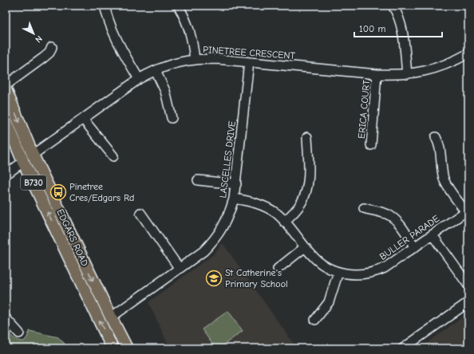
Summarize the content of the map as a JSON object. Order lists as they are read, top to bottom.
{
  "streets": {
    "main road": ["B730", "EDGARS ROAD"],
    "street": [
      "PINETREE CRESCENT",
      "ERICA COURT",
      "LASCELLES DRIVE",
      "BULLER PARADE"
    ]
  },
  "crossings": [
    ["PINETREE CRESCENT", "ERICA COURT"],
    ["PINETREE CRESCENT", "LASCELLES DRIVE"],
    ["PINETREE CRESCENT", "EDGARS ROAD"],
    ["LASCELLES DRIVE", "EDGARS ROAD"],
    ["LASCELLES DRIVE", "BULLER PARADE"]
  ],
  "places": {
    "bus stop": ["Pinetree Cres/Edgars Rd"],
    "school or university": ["St Catherine's Primary School"]
  },
  "scale_bar": "100 m",
  "north": "bottom right"
}
